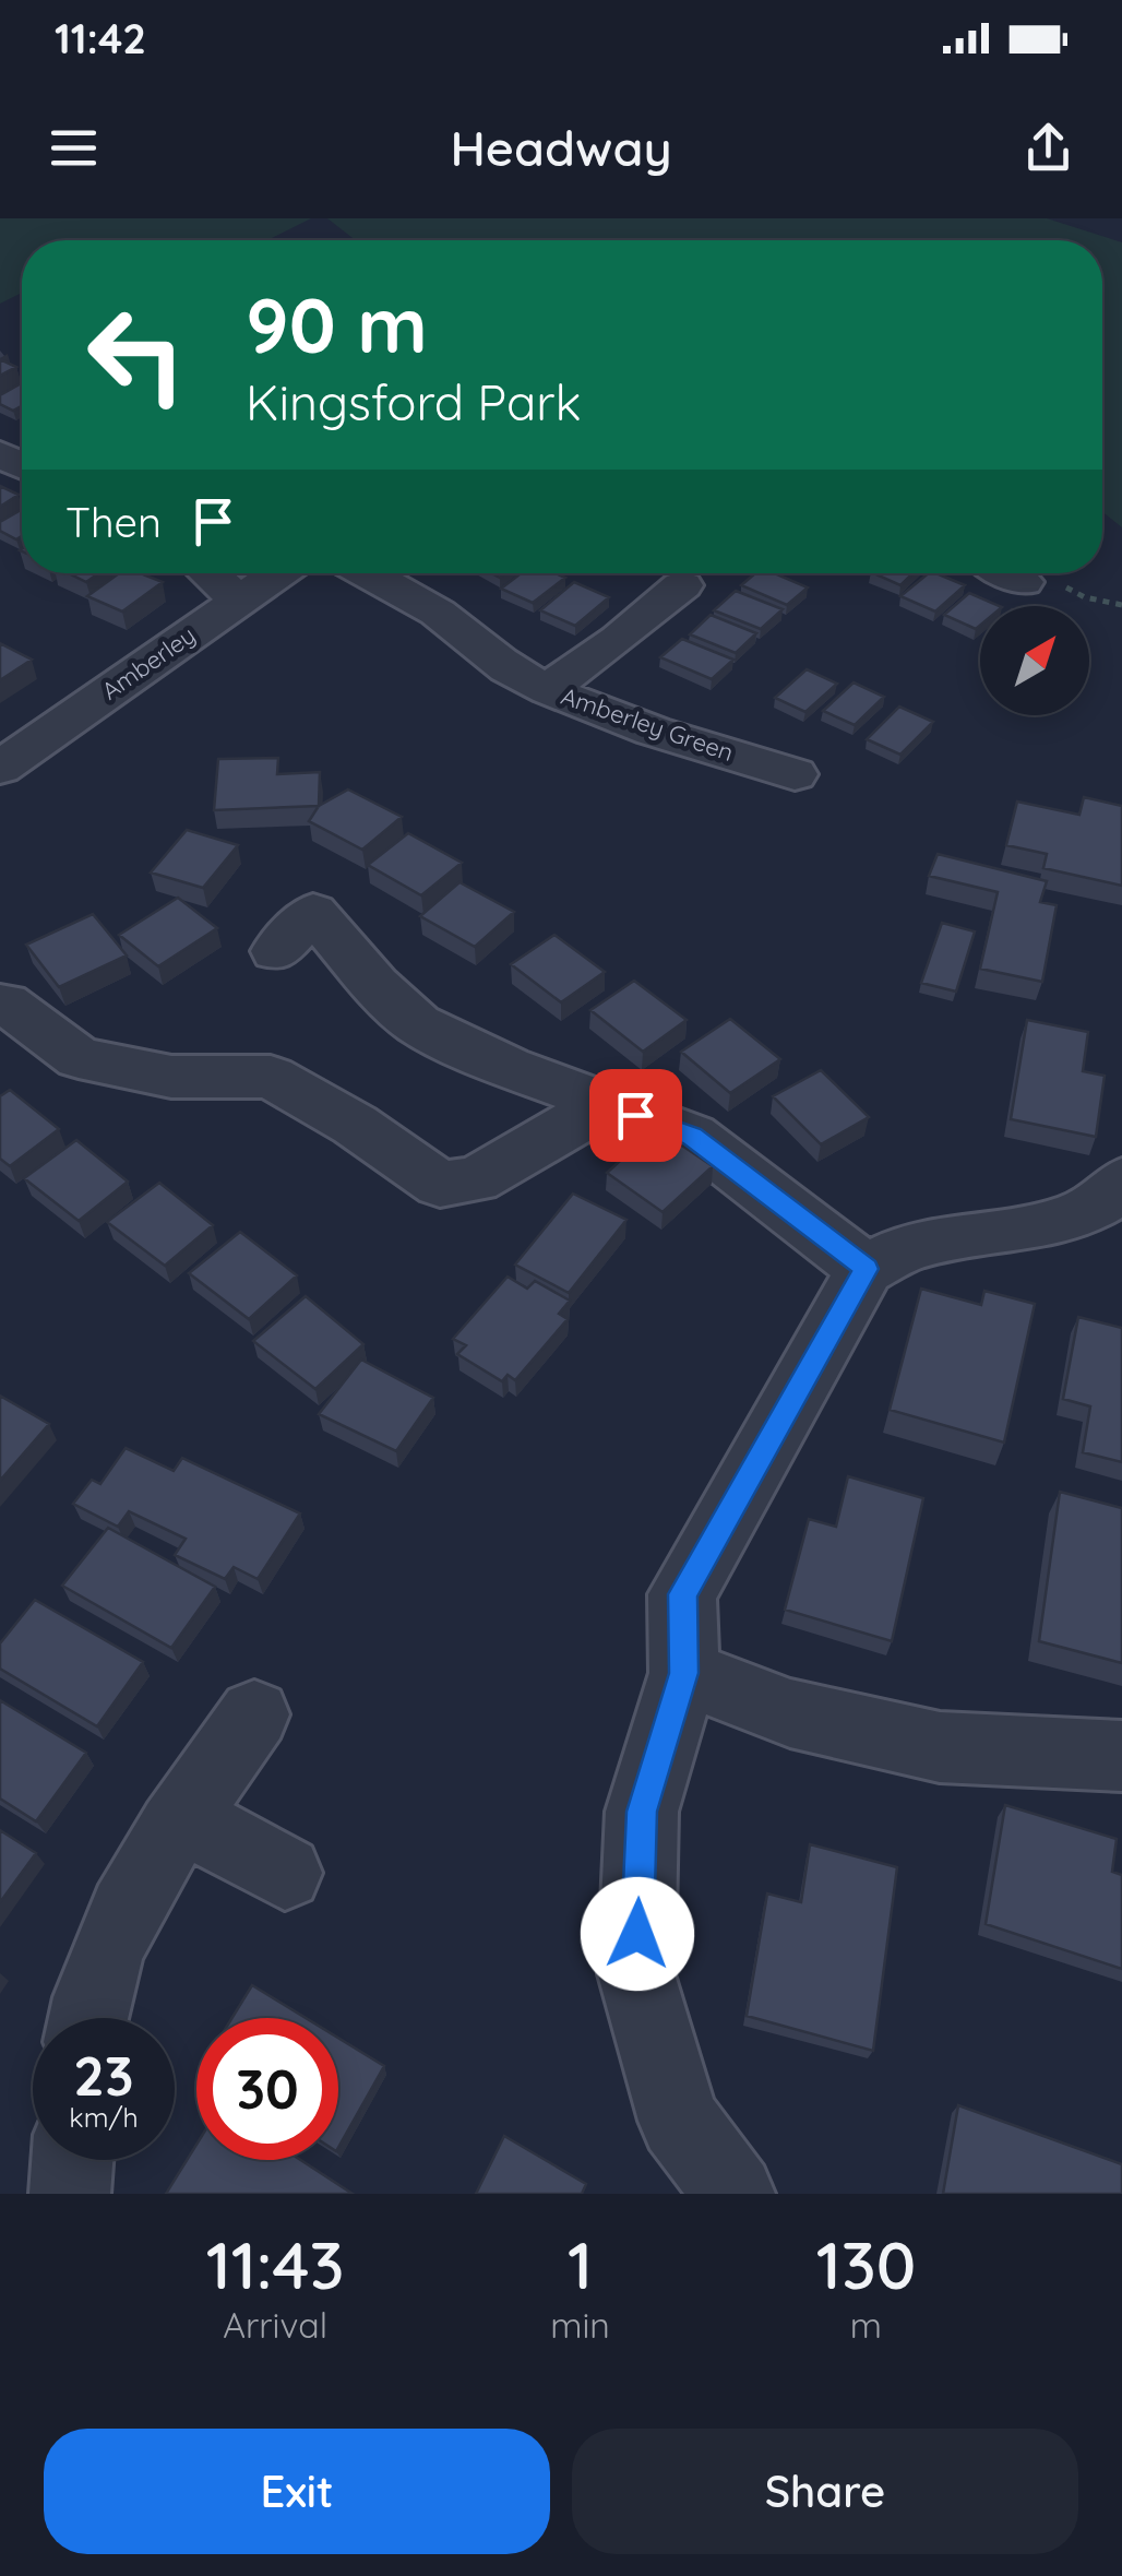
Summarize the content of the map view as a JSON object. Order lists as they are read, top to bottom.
{
  "streets": {
    "street": ["Amberley", "Amberley Green"]
  },
  "north": "top right",
  "page": {
    "status": "11:42",
    "header": "Headway",
    "turn": ["90 m", "Kingsford Park"],
    "then": "Then",
    "speed": "23 km/h",
    "limit": "30",
    "eta": [
      "11:43",
      "Arrival",
      "1",
      "min",
      "130",
      "m"
    ],
    "buttons": ["Exit", "Share"]
  }
}
